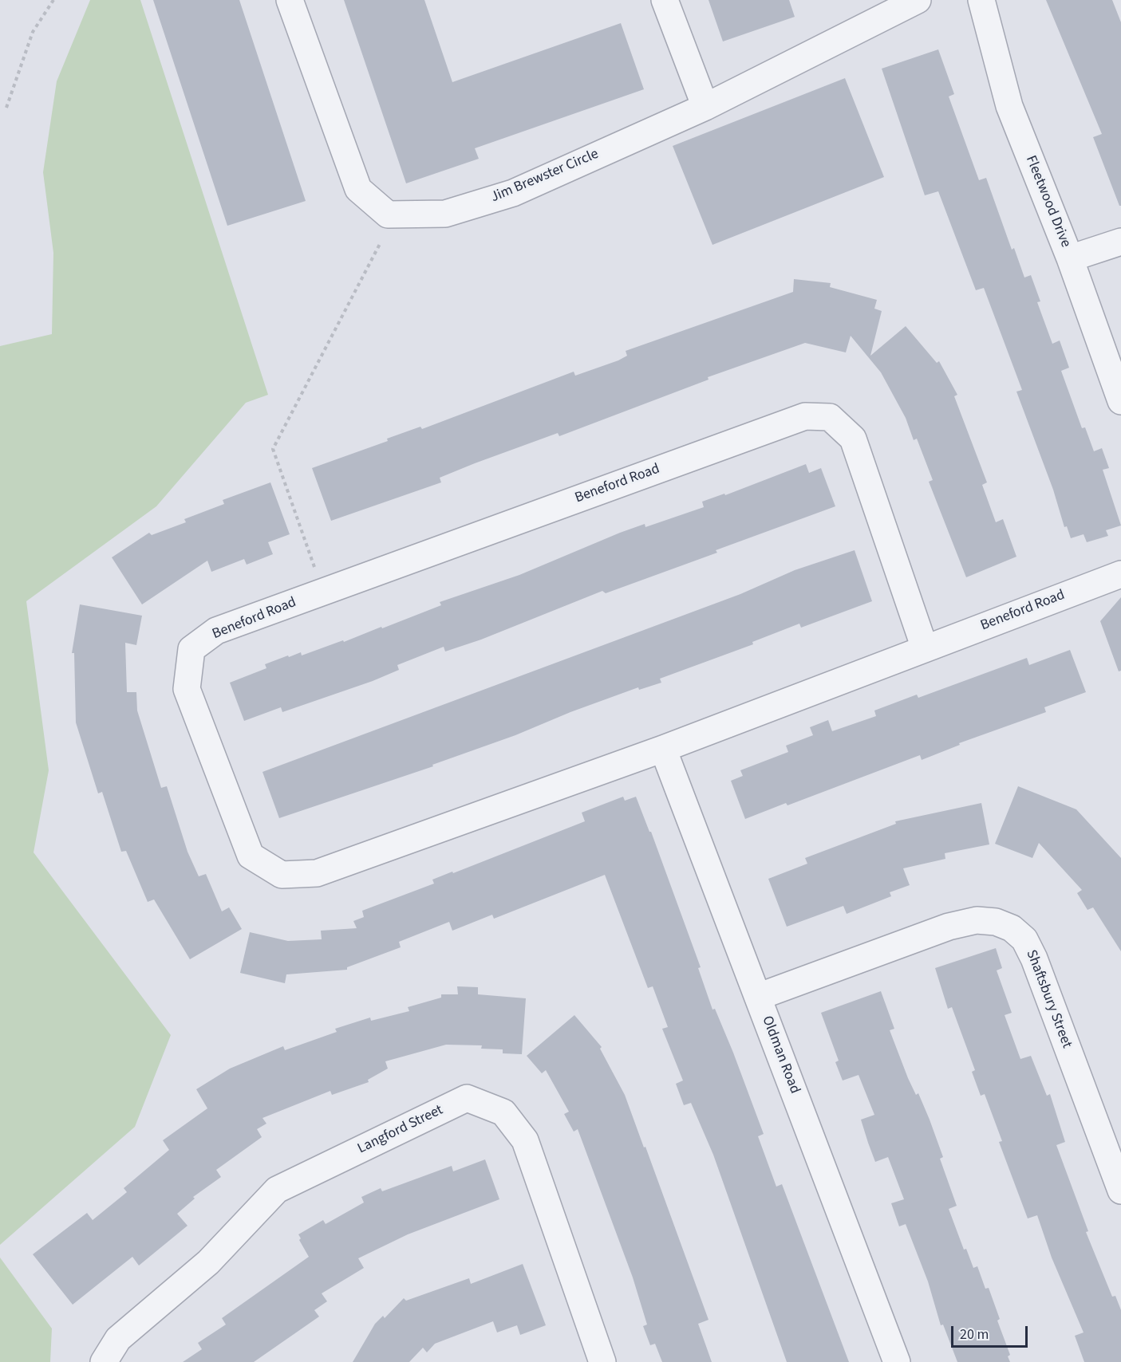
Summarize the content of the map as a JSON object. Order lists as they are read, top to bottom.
{
  "streets": {
    "street": [
      "Jim Brewster Circle",
      "Fleetwood Drive",
      "Beneford Road",
      "Shaftsbury Street",
      "Oldman Road",
      "Langford Street"
    ]
  },
  "crossings": [
    ["Beneford Road", "Oldman Road"],
    ["Shaftsbury Street", "Oldman Road"]
  ],
  "scale_bar": "20 m"
}
